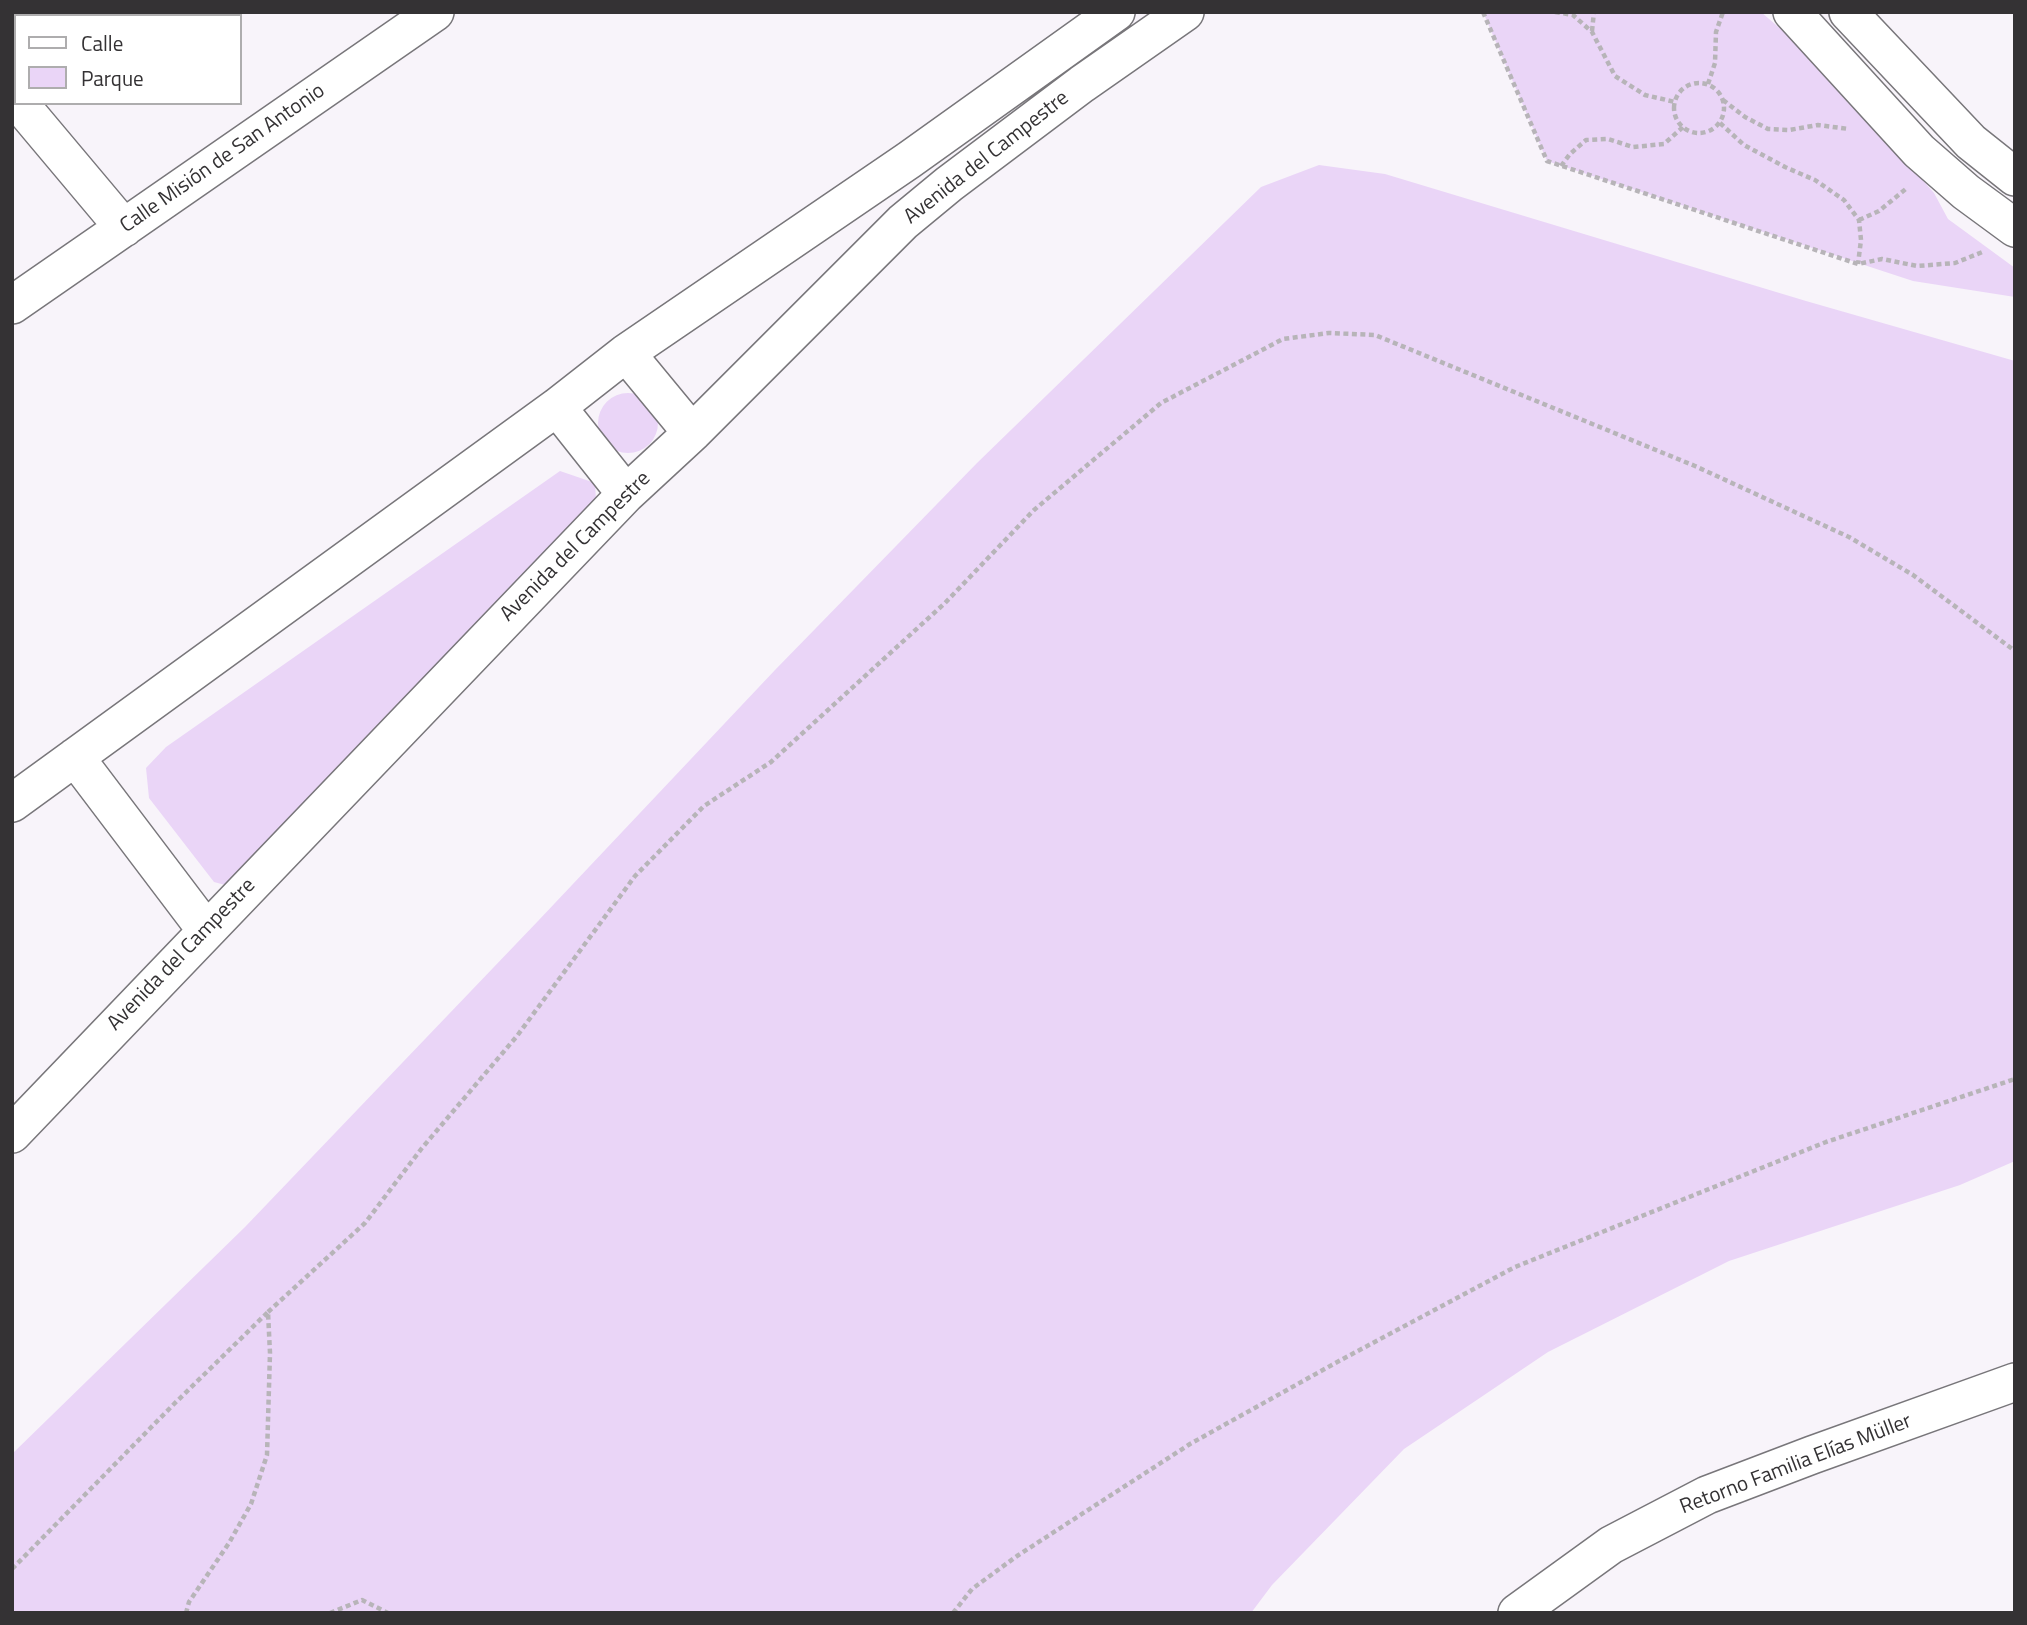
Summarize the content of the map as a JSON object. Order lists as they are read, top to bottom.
{
  "streets": {
    "street": ["Avenida del Campestre", "Calle Misión de San Antonio", "Retorno Familia Elías Müller"]
  },
  "legend": ["Calle", "Parque"]
}
